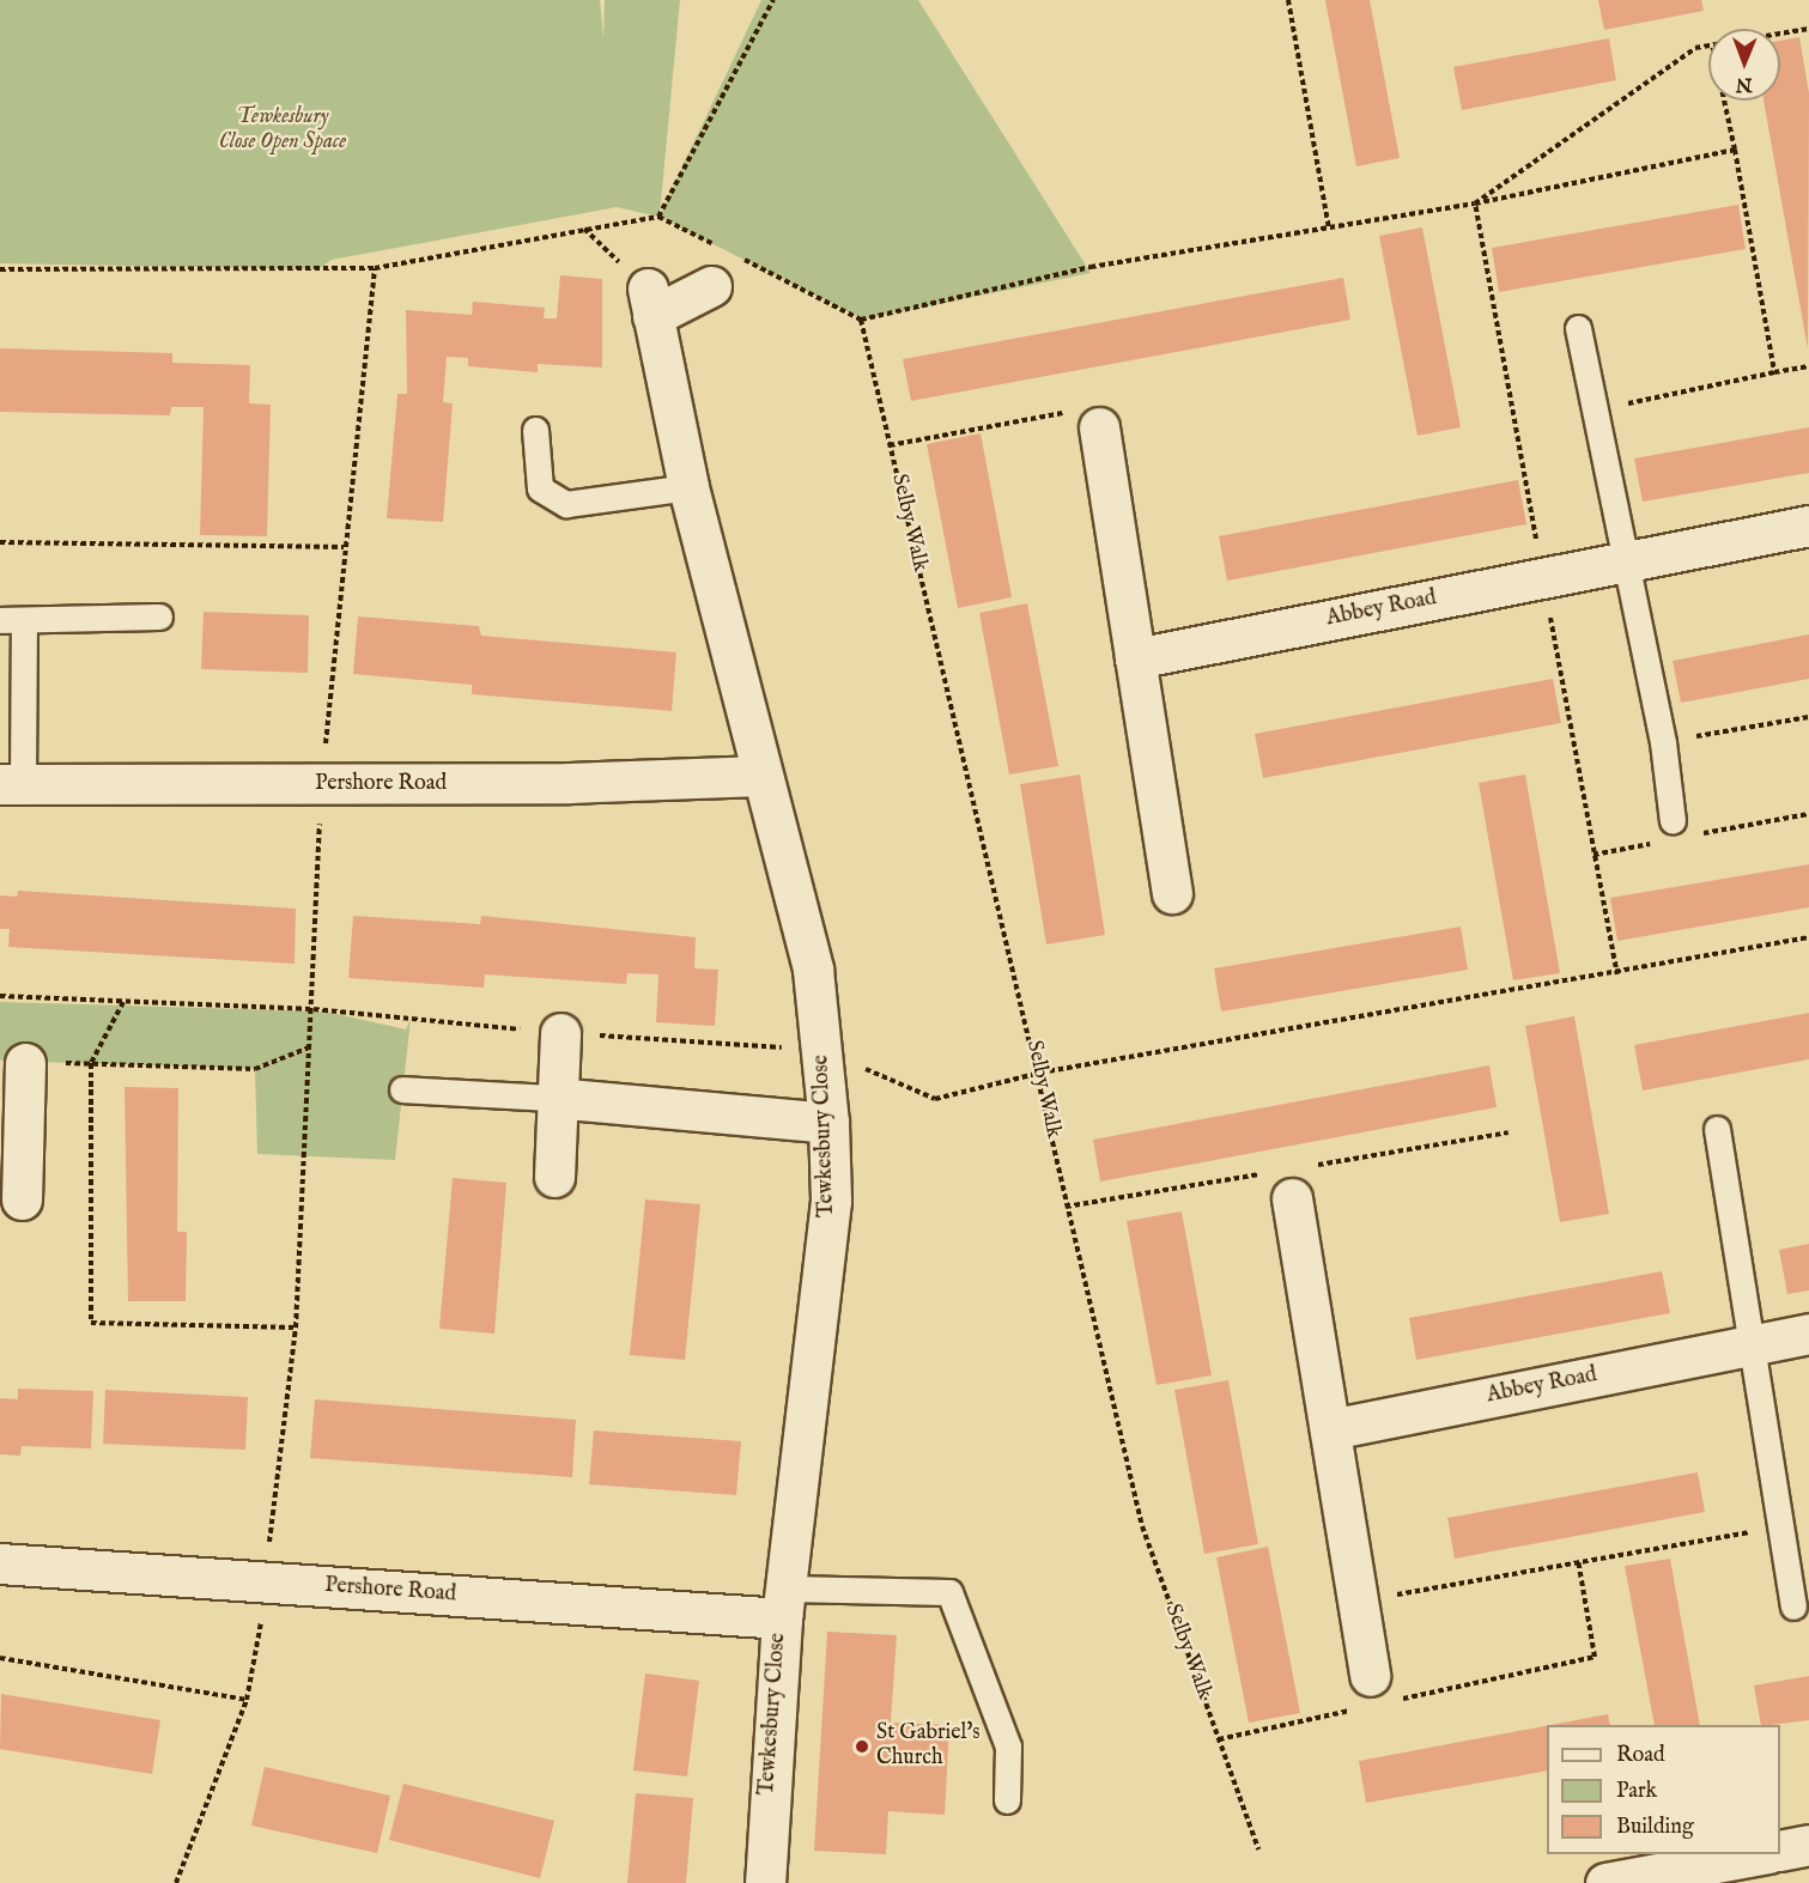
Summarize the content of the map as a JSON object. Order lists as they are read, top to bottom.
{
  "streets": {
    "street": ["Abbey Road", "Pershore Road", "Tewkesbury Close"],
    "path": ["Selby Walk"]
  },
  "crossings": [
    ["Pershore Road", "Tewkesbury Close"]
  ],
  "parks": ["Tewkesbury Close Open Space"],
  "places": ["St Gabriel's Church"],
  "legend": ["Road", "Park", "Building"],
  "north": "bottom"
}
